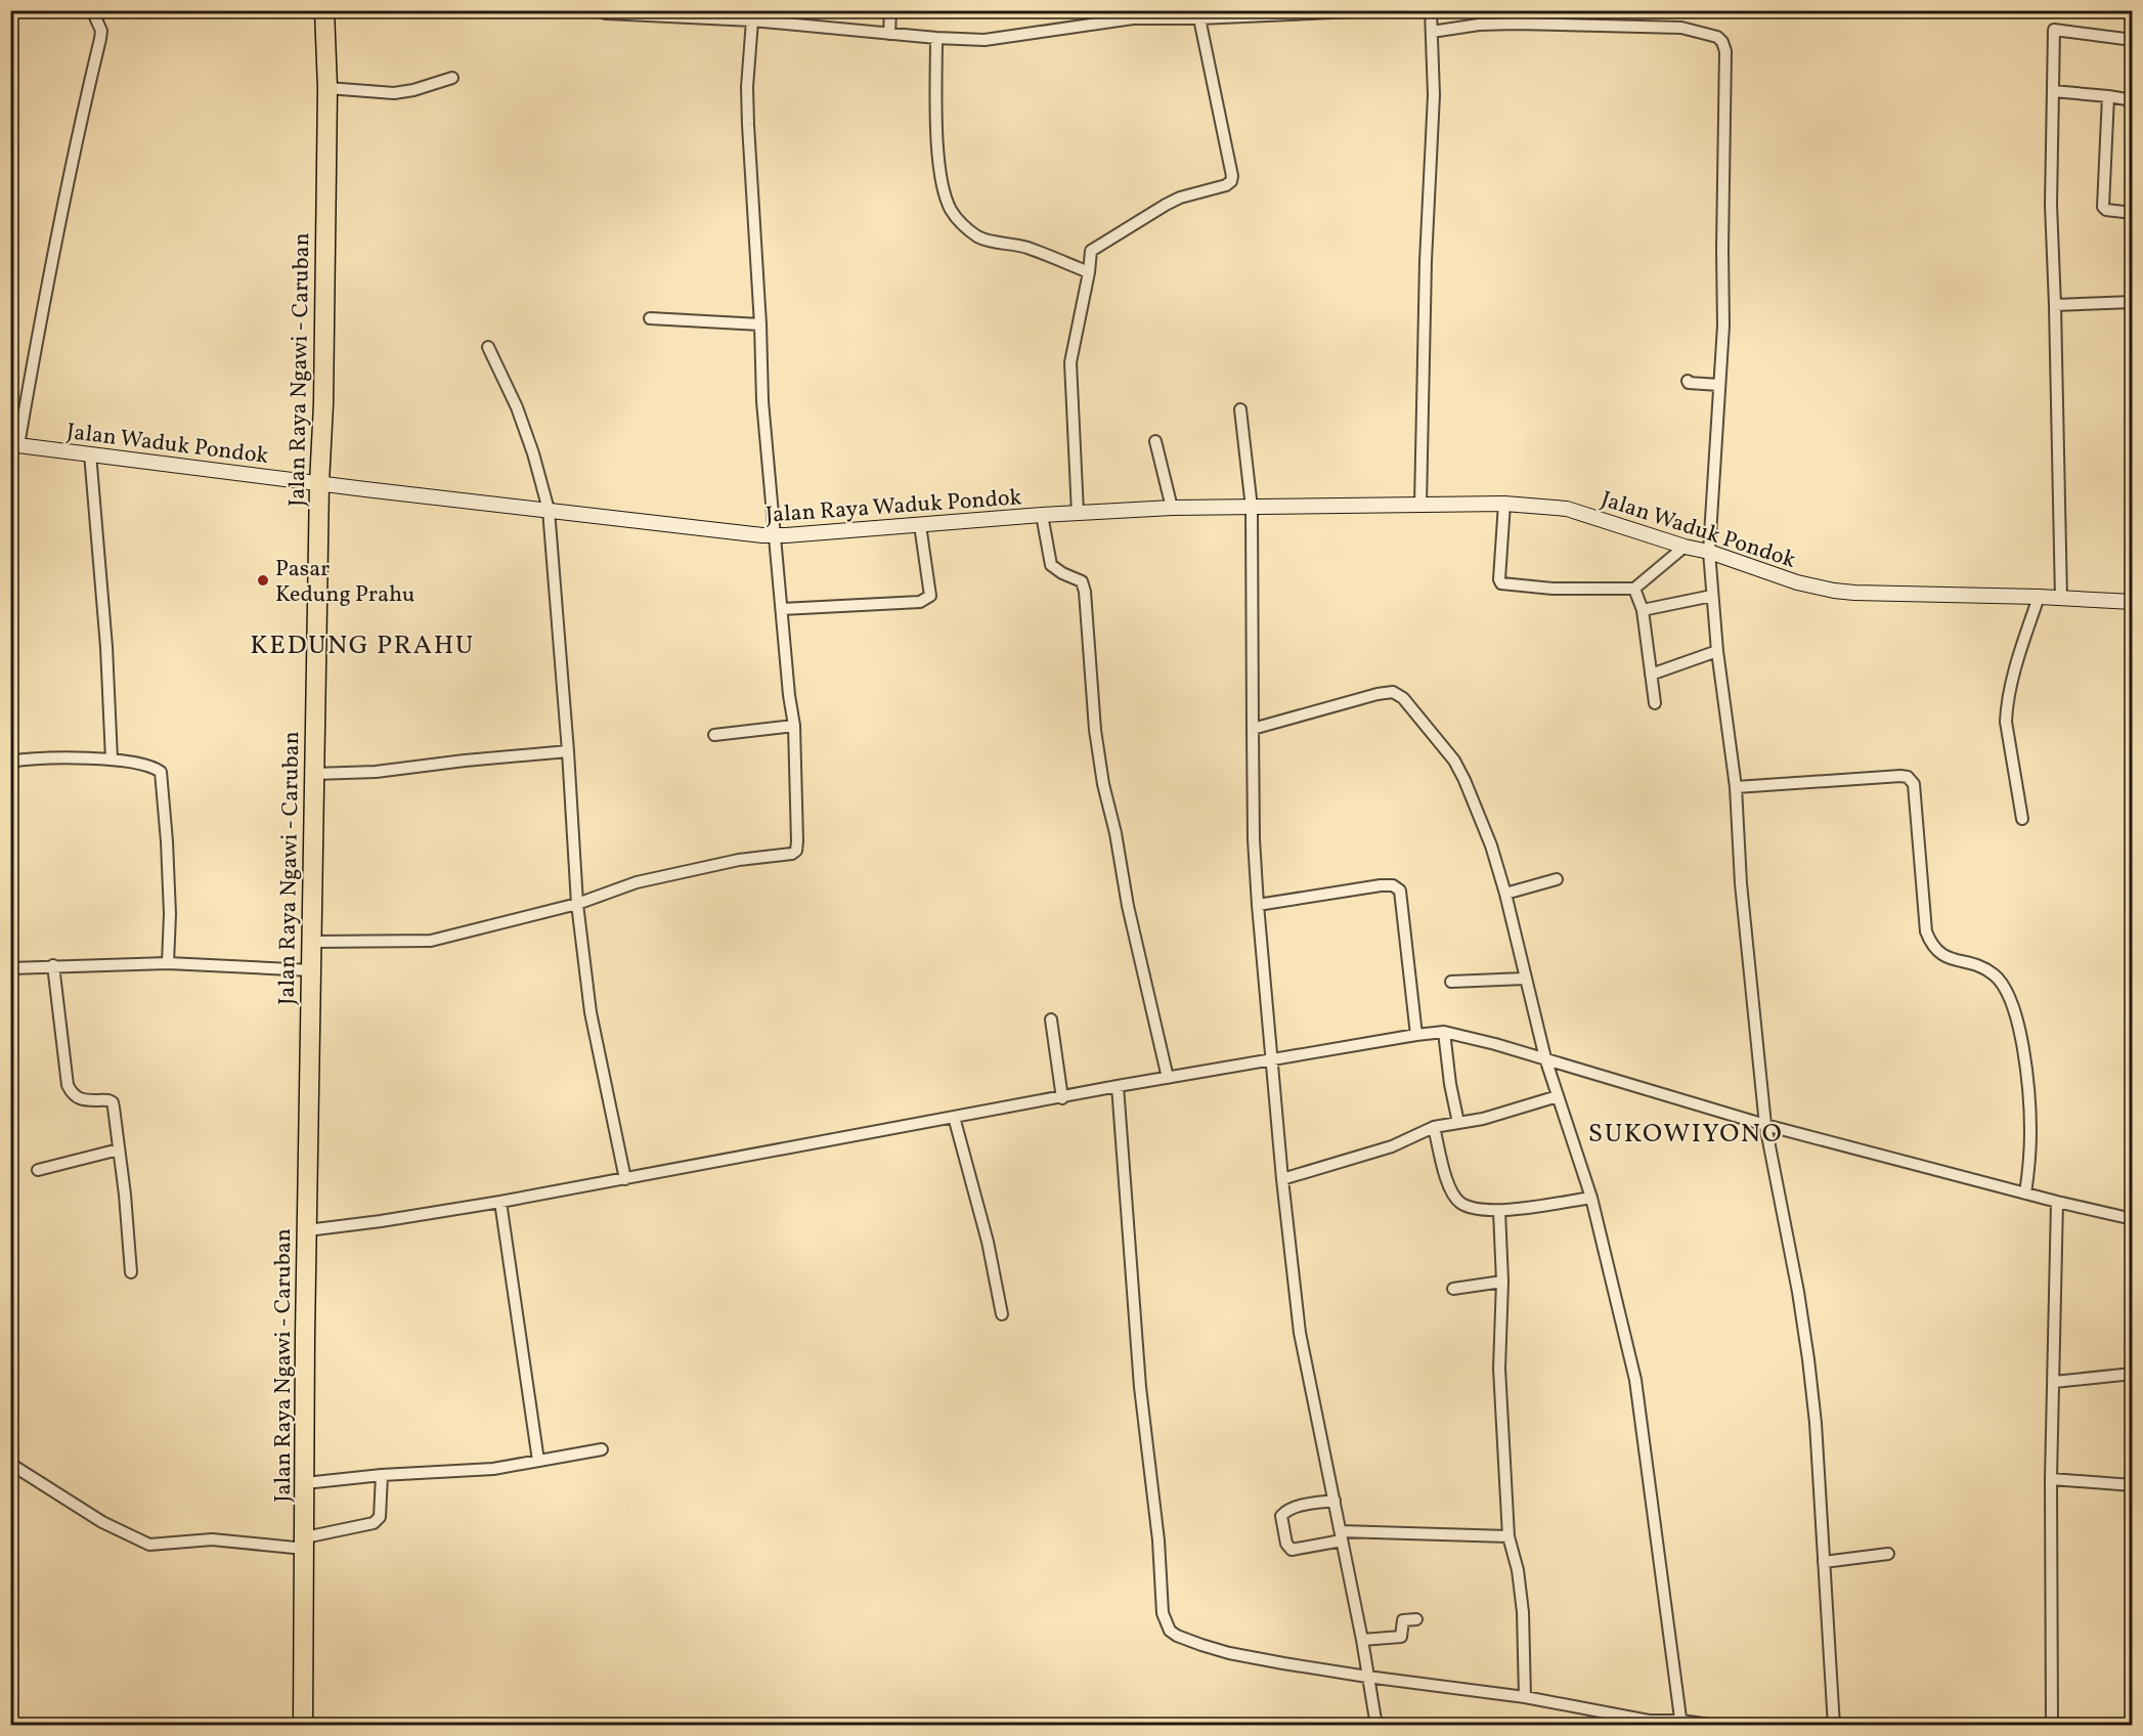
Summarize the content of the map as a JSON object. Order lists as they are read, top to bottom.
{
  "streets": {
    "highway": ["Jalan Raya Ngawi - Caruban"],
    "street": ["Jalan Waduk Pondok", "Jalan Raya Waduk Pondok"]
  },
  "crossings": [
    ["Jalan Raya Ngawi - Caruban", "Jalan Waduk Pondok"],
    ["Jalan Raya Ngawi - Caruban", "Jalan Raya Waduk Pondok"],
    ["Jalan Waduk Pondok", "Jalan Raya Waduk Pondok"]
  ],
  "districts": ["KEDUNG PRAHU", "SUKOWIYONO"],
  "places": ["Pasar Kedung Prahu"]
}
